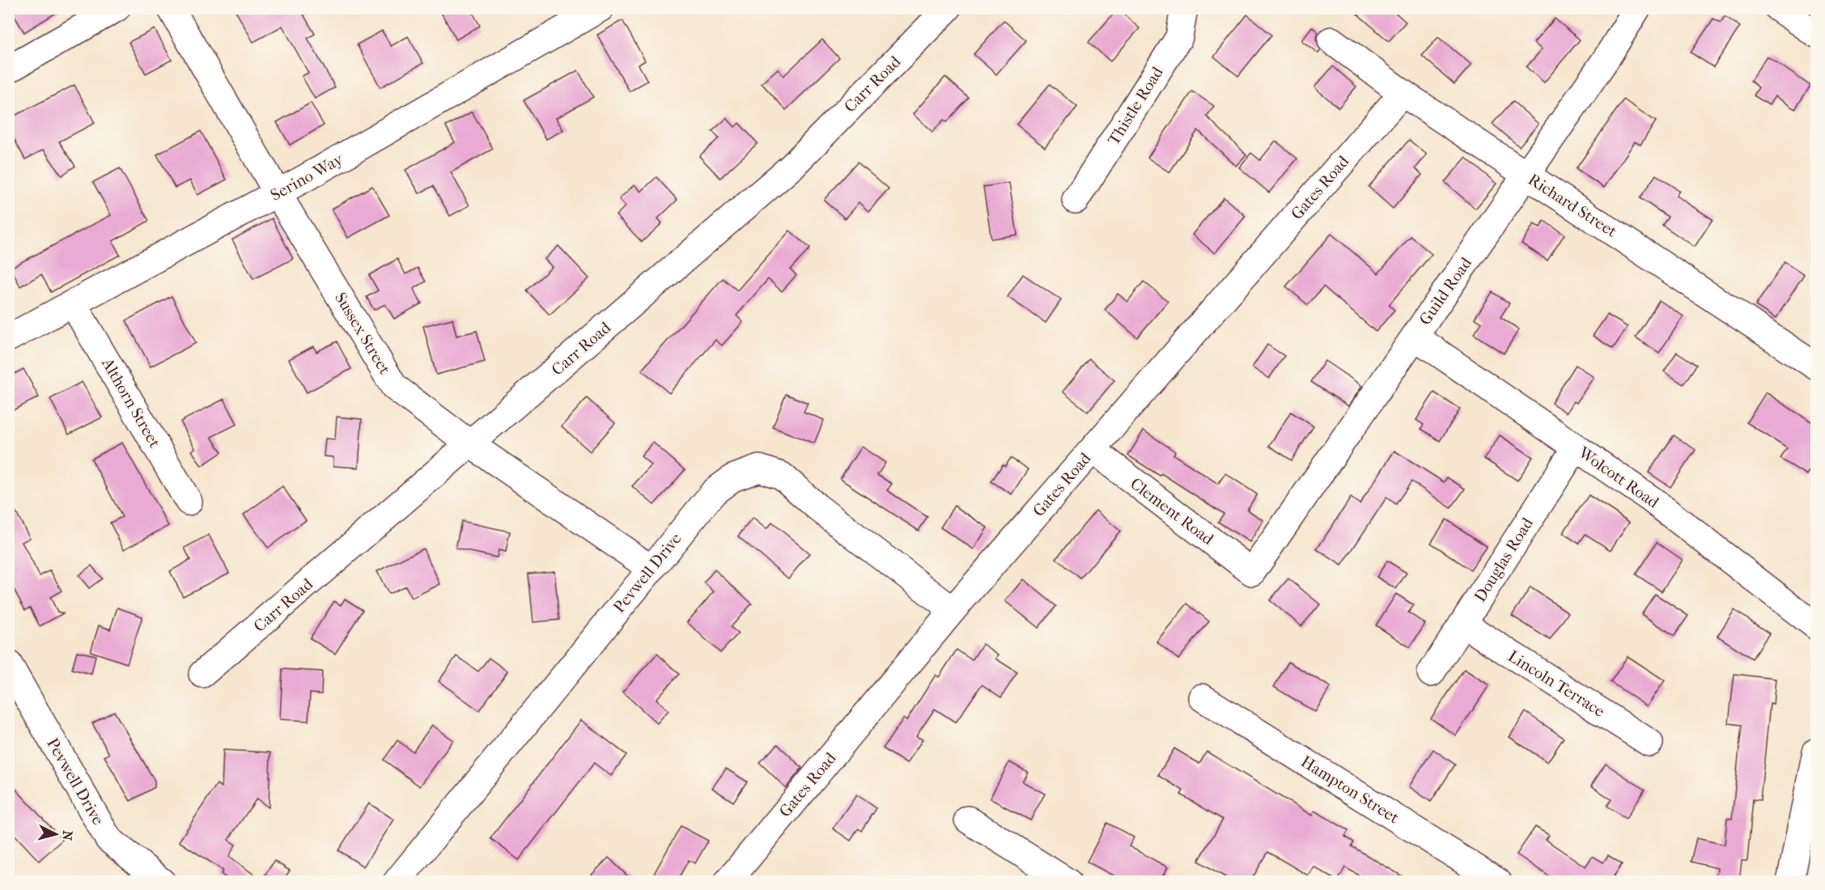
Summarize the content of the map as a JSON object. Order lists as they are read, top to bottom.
{
  "streets": {
    "street": [
      "Carr Road",
      "Thistle Road",
      "Serino Way",
      "Gates Road",
      "Richard Street",
      "Guild Road",
      "Sussex Street",
      "Althorn Street",
      "Wolcott Road",
      "Clement Road",
      "Douglas Road",
      "Pevwell Drive",
      "Lincoln Terrace",
      "Hampton Street"
    ]
  },
  "crossings": [
    ["Carr Road", "Sussex Street"],
    ["Serino Way", "Sussex Street"],
    ["Serino Way", "Althorn Street"],
    ["Gates Road", "Richard Street"],
    ["Gates Road", "Clement Road"],
    ["Gates Road", "Pevwell Drive"],
    ["Richard Street", "Guild Road"],
    ["Guild Road", "Wolcott Road"],
    ["Guild Road", "Clement Road"],
    ["Sussex Street", "Pevwell Drive"],
    ["Wolcott Road", "Douglas Road"],
    ["Douglas Road", "Lincoln Terrace"]
  ],
  "north": "right"
}
